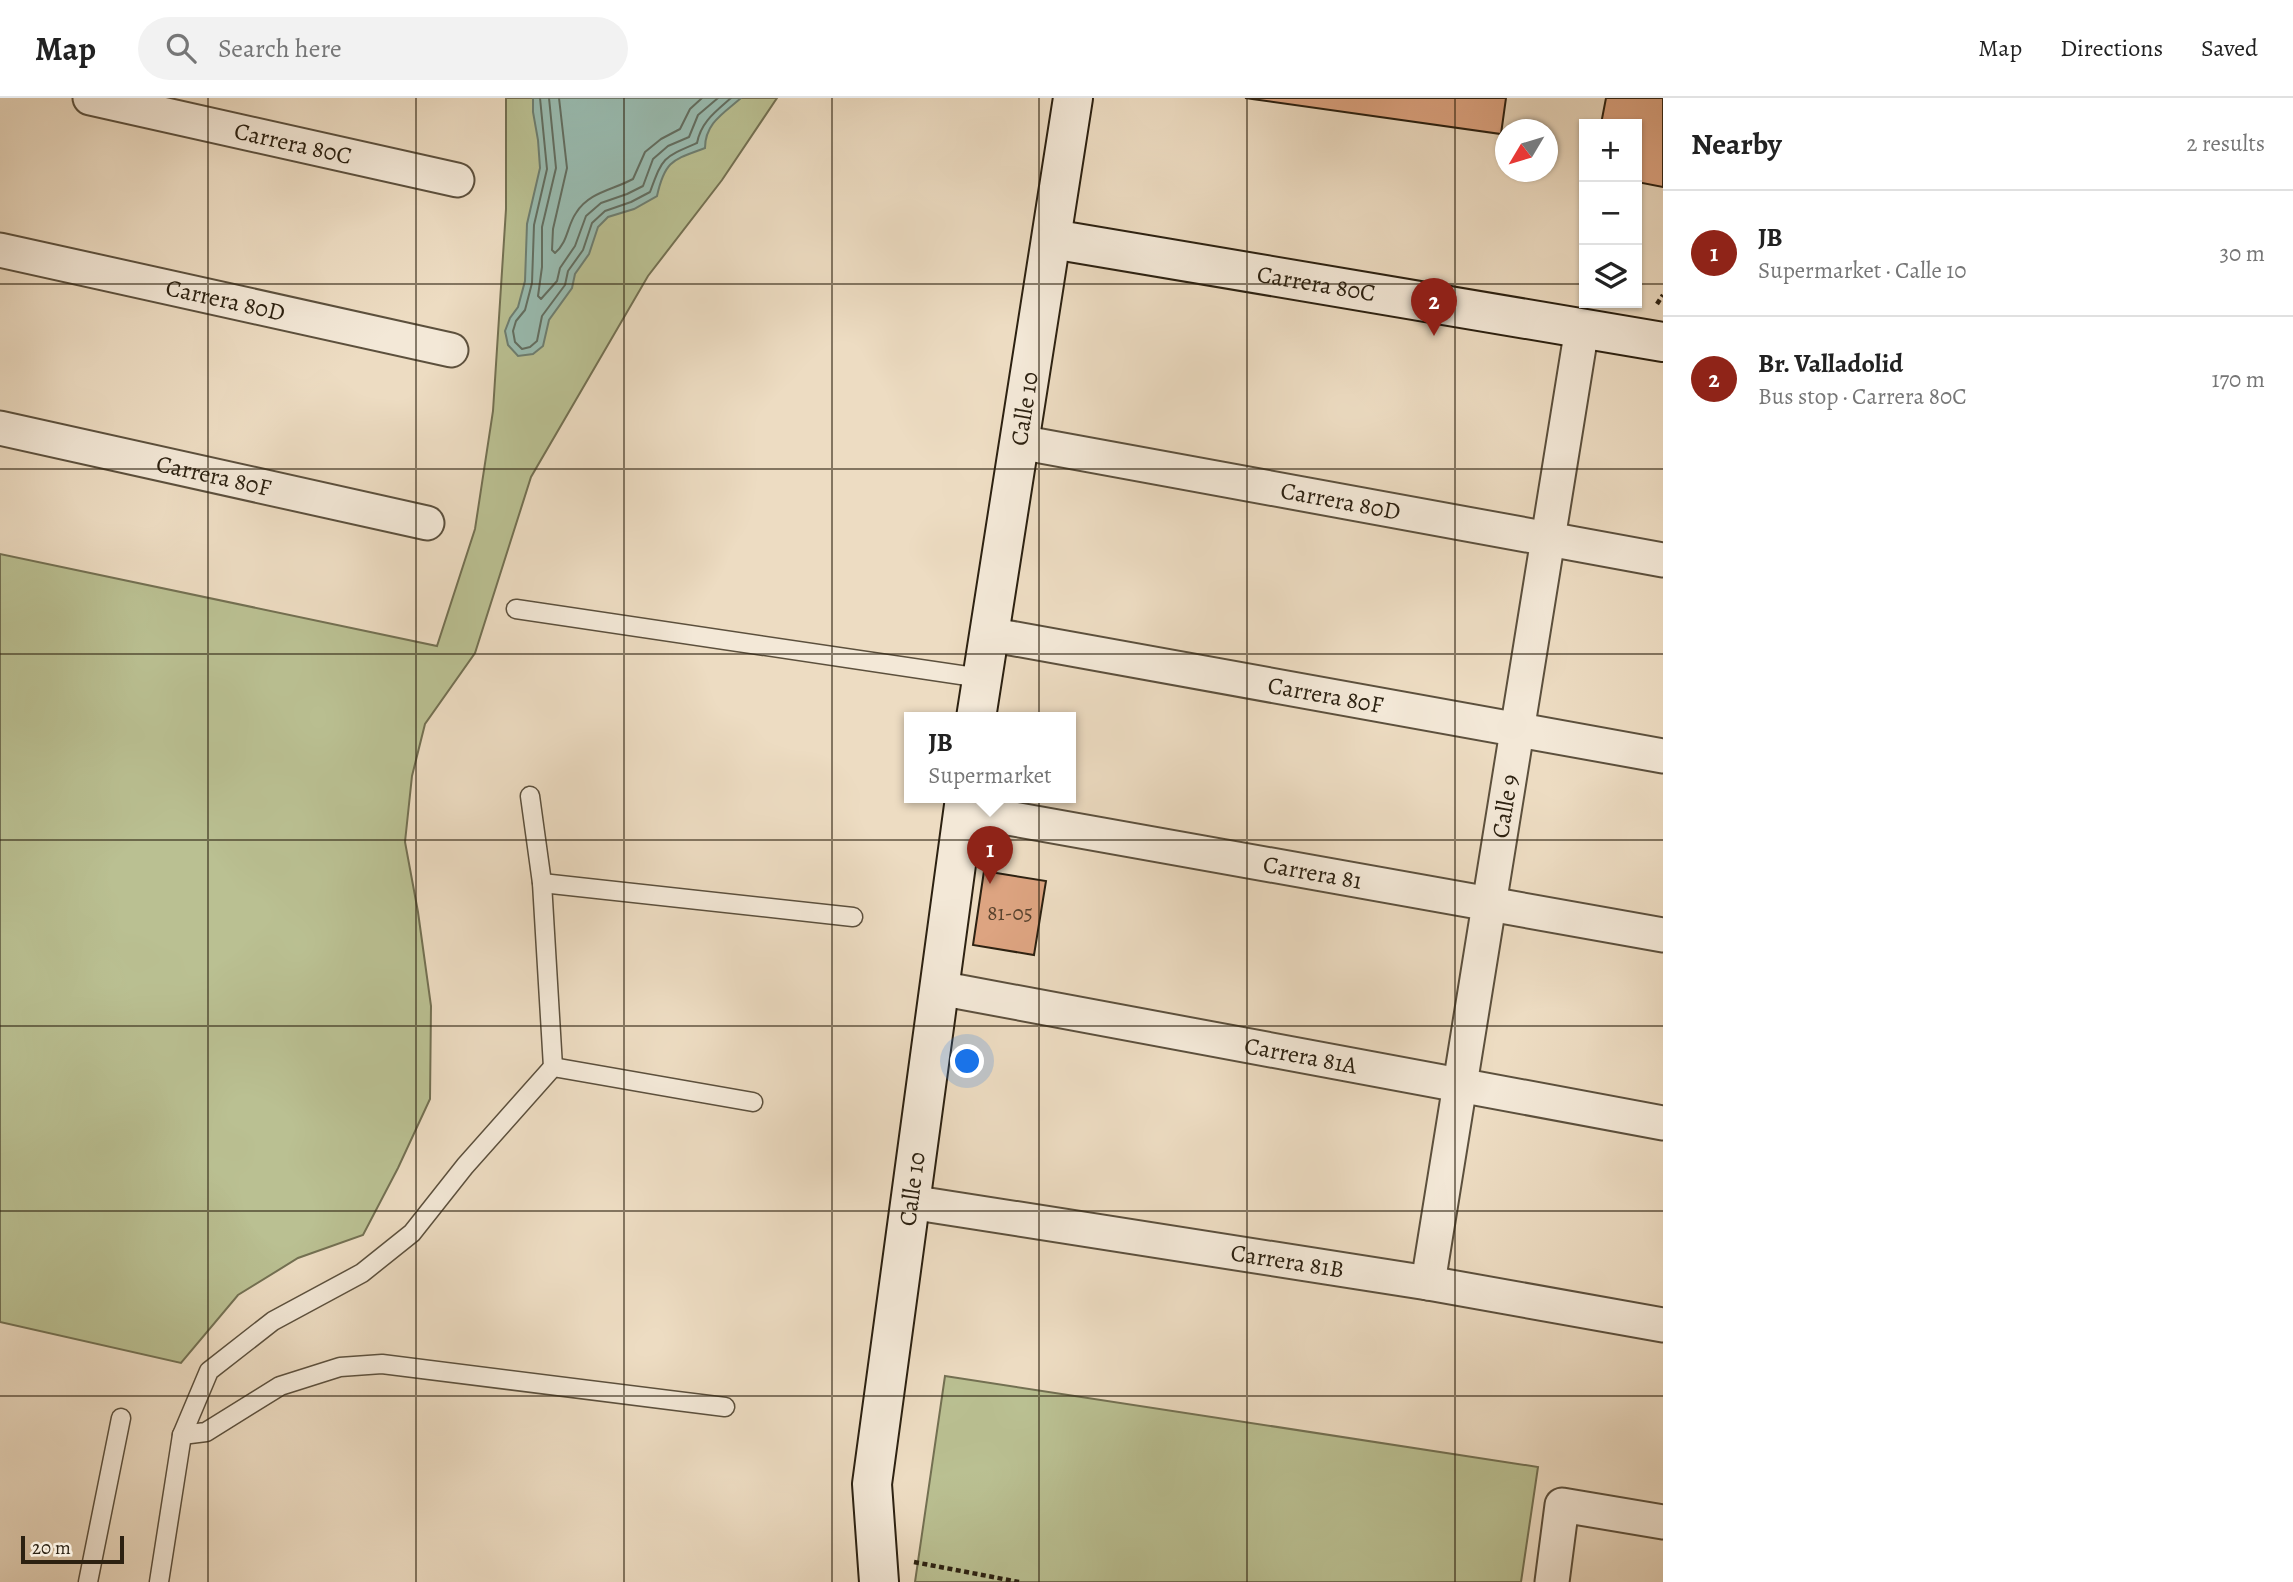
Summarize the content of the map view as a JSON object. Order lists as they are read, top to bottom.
{
  "streets": {
    "street": [
      "Carrera 80C",
      "Carrera 80D",
      "Calle 10",
      "Carrera 80F",
      "Calle 9",
      "Carrera 81",
      "Carrera 81A",
      "Carrera 81B"
    ]
  },
  "crossings": [
    ["Carrera 80C", "Calle 10"],
    ["Carrera 80C", "Calle 9"],
    ["Carrera 80D", "Calle 10"],
    ["Carrera 80D", "Calle 9"],
    ["Calle 10", "Carrera 80F"],
    ["Calle 10", "Carrera 81"],
    ["Calle 10", "Carrera 81A"],
    ["Calle 10", "Carrera 81B"],
    ["Carrera 80F", "Calle 9"],
    ["Calle 9", "Carrera 81"],
    ["Calle 9", "Carrera 81A"],
    ["Calle 9", "Carrera 81B"]
  ],
  "house_numbers": ["81-05"],
  "scale_bar": "20 m",
  "north": "bottom left",
  "page": {
    "header": "Map",
    "search": "Search here",
    "nav": ["Map", "Directions", "Saved"],
    "heading": ["Nearby", "2 results"],
    "map_buttons": ["+", "−"],
    "list": [
      {
        "mark": "1",
        "name": "JB",
        "note": "Supermarket · Calle 10",
        "value": "30 m"
      },
      {
        "mark": "2",
        "name": "Br. Valladolid",
        "note": "Bus stop · Carrera 80C",
        "value": "170 m"
      }
    ],
    "pins": ["2", "1"],
    "popup": ["JB", "Supermarket"],
    "scale": "20 m"
  }
}
